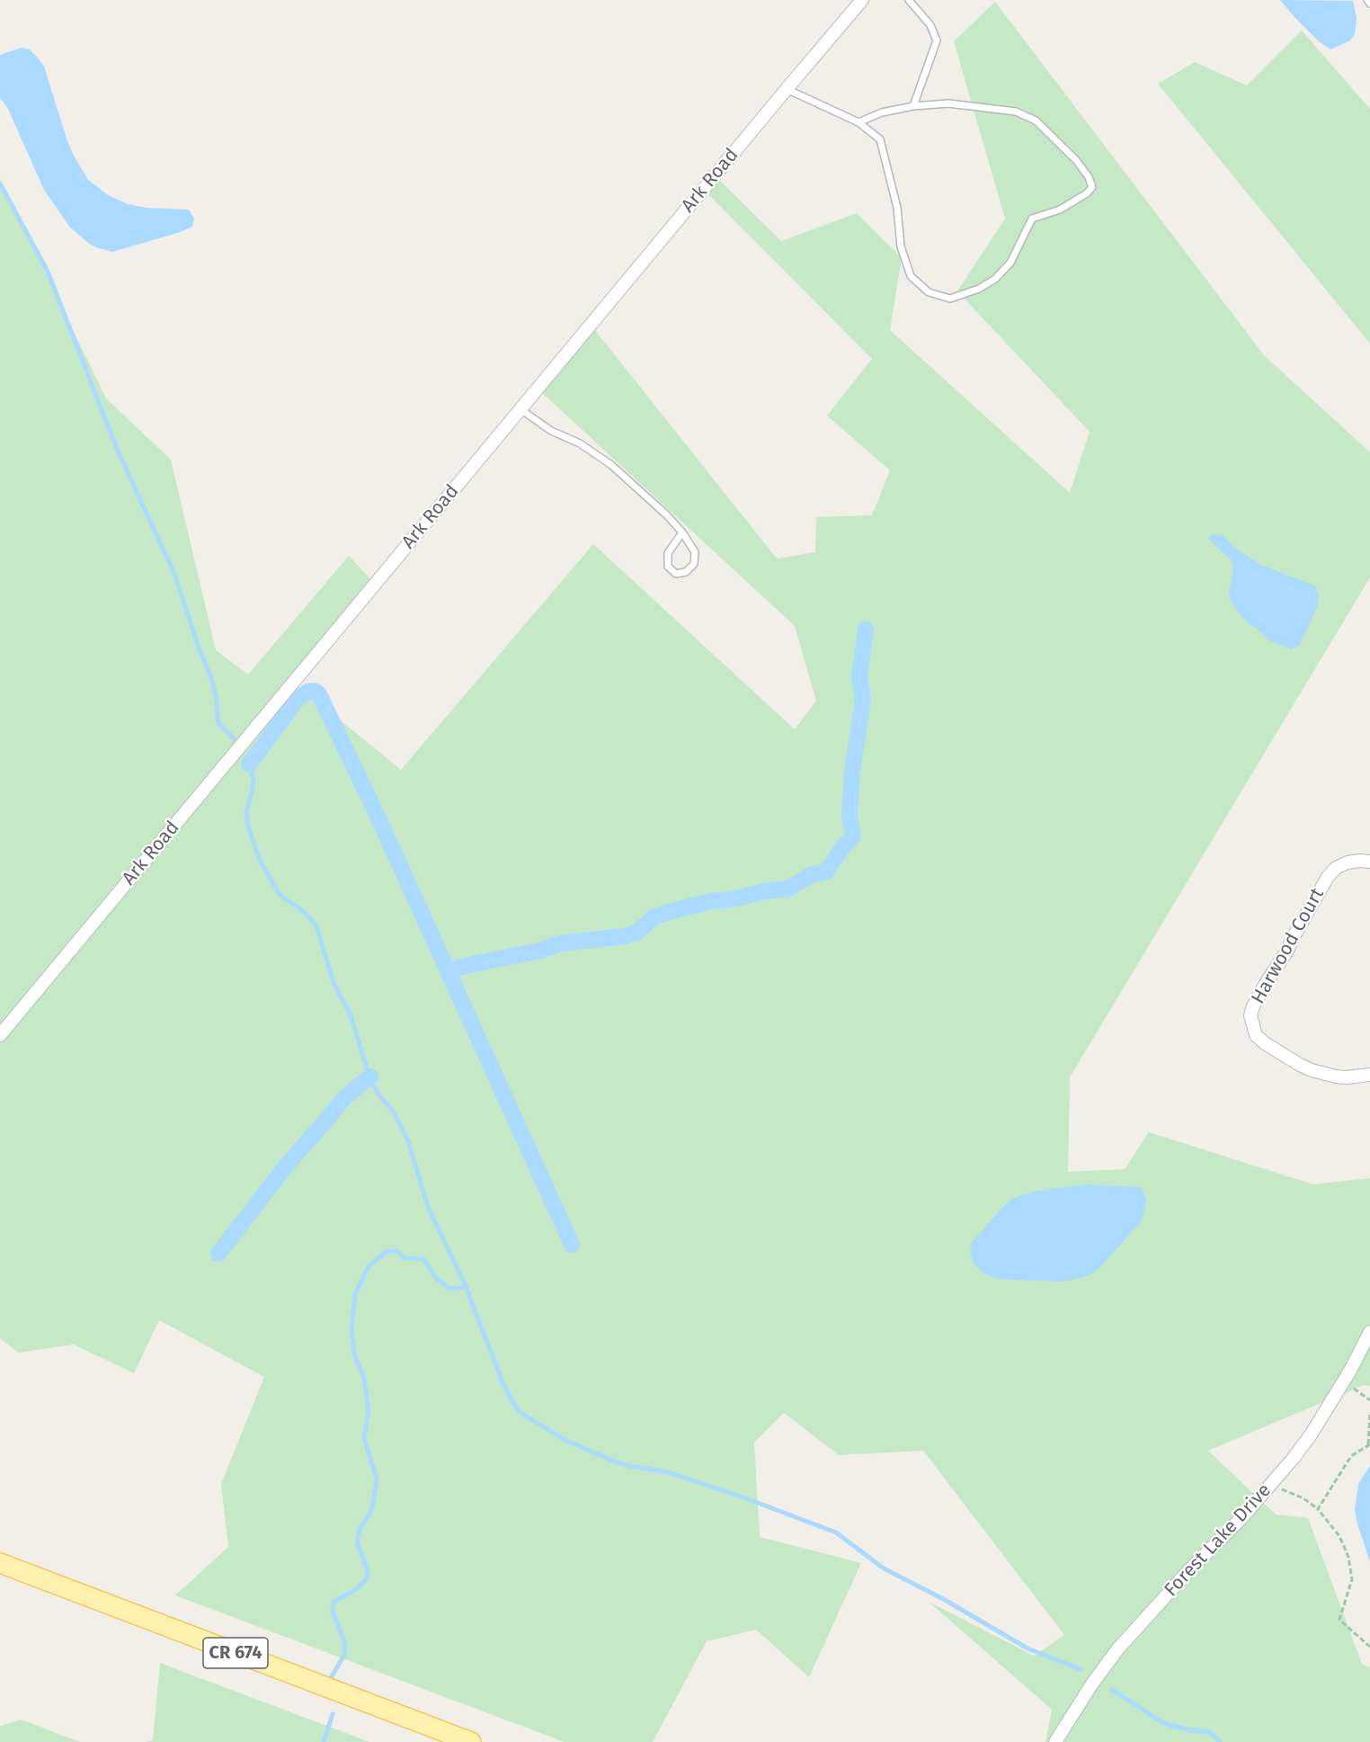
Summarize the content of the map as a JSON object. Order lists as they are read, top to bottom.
{
  "streets": {
    "main road": ["CR 674"],
    "street": ["Ark Road", "Harwood Court", "Forest Lake Drive"]
  }
}
